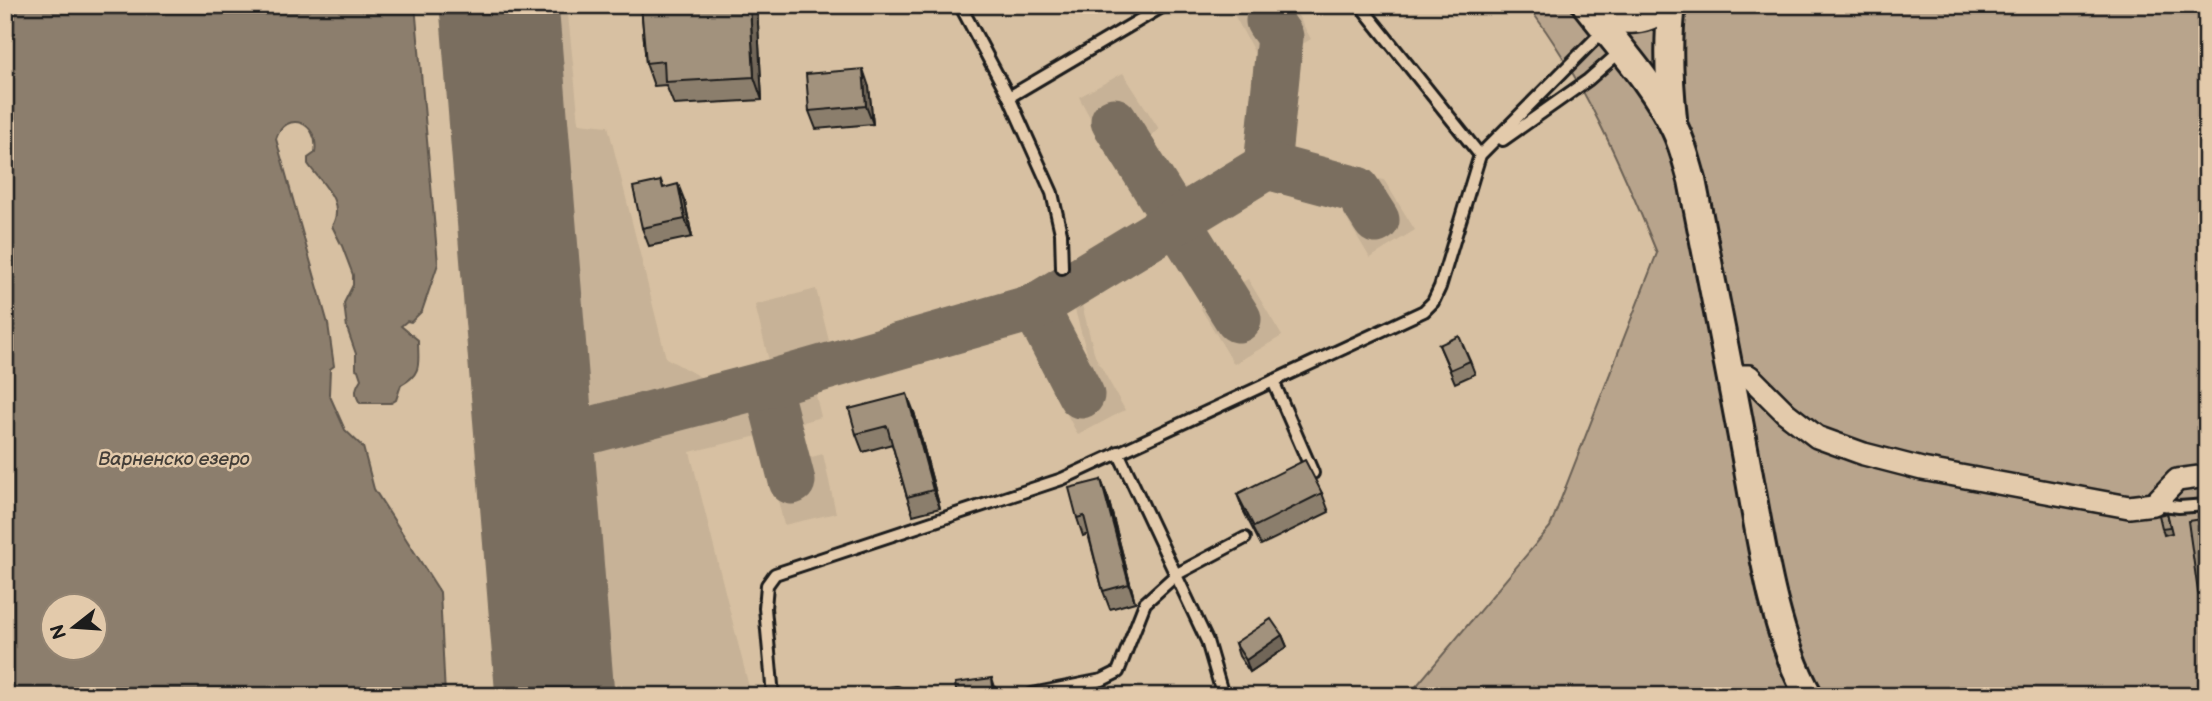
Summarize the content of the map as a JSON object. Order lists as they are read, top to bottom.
{
  "water": ["Варненско езеро"],
  "north": "left"
}
